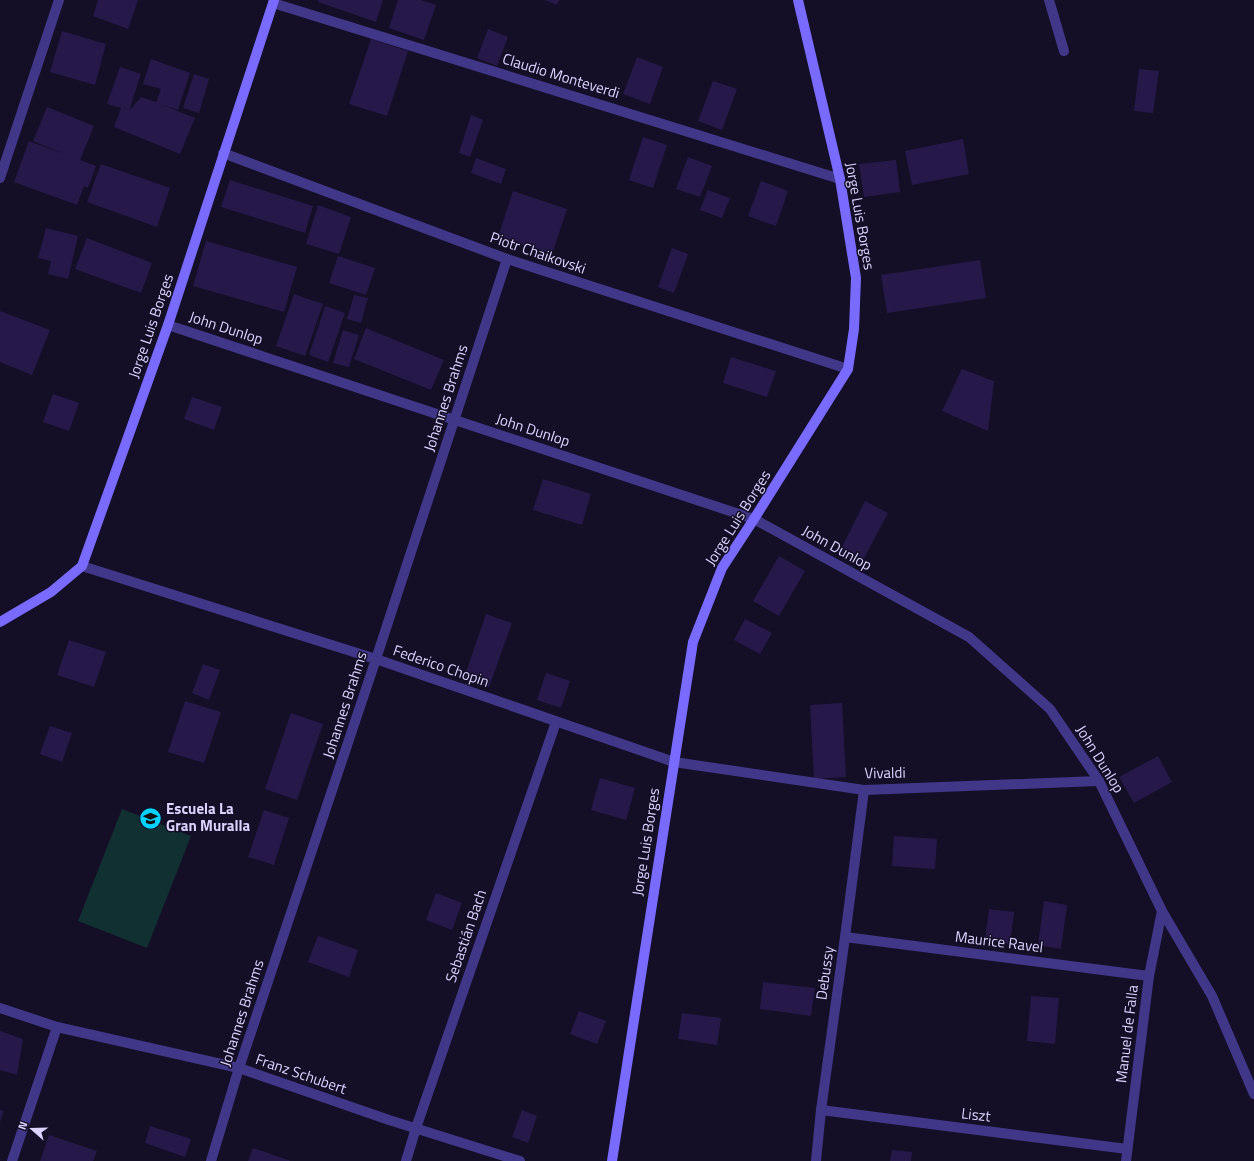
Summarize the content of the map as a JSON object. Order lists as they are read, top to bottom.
{
  "streets": {
    "street": [
      "Claudio Monteverdi",
      "Jorge Luis Borges",
      "Piotr Chaikovski",
      "John Dunlop",
      "Johannes Brahms",
      "Federico Chopin",
      "Vivaldi",
      "Sebastián Bach",
      "Maurice Ravel",
      "Debussy",
      "Manuel de Falla",
      "Franz Schubert",
      "Liszt"
    ]
  },
  "crossings": [
    ["Claudio Monteverdi", "Jorge Luis Borges"],
    ["Jorge Luis Borges", "Piotr Chaikovski"],
    ["Jorge Luis Borges", "John Dunlop"],
    ["Jorge Luis Borges", "Federico Chopin"],
    ["Jorge Luis Borges", "Vivaldi"],
    ["Piotr Chaikovski", "Johannes Brahms"],
    ["John Dunlop", "Johannes Brahms"],
    ["John Dunlop", "Vivaldi"],
    ["John Dunlop", "Manuel de Falla"],
    ["Johannes Brahms", "Federico Chopin"],
    ["Johannes Brahms", "Franz Schubert"],
    ["Federico Chopin", "Vivaldi"],
    ["Federico Chopin", "Sebastián Bach"],
    ["Vivaldi", "Debussy"],
    ["Sebastián Bach", "Franz Schubert"],
    ["Maurice Ravel", "Debussy"],
    ["Maurice Ravel", "Manuel de Falla"],
    ["Debussy", "Liszt"],
    ["Manuel de Falla", "Liszt"]
  ],
  "places": {
    "school or university": ["Escuela La Gran Muralla"]
  },
  "north": "left"
}
